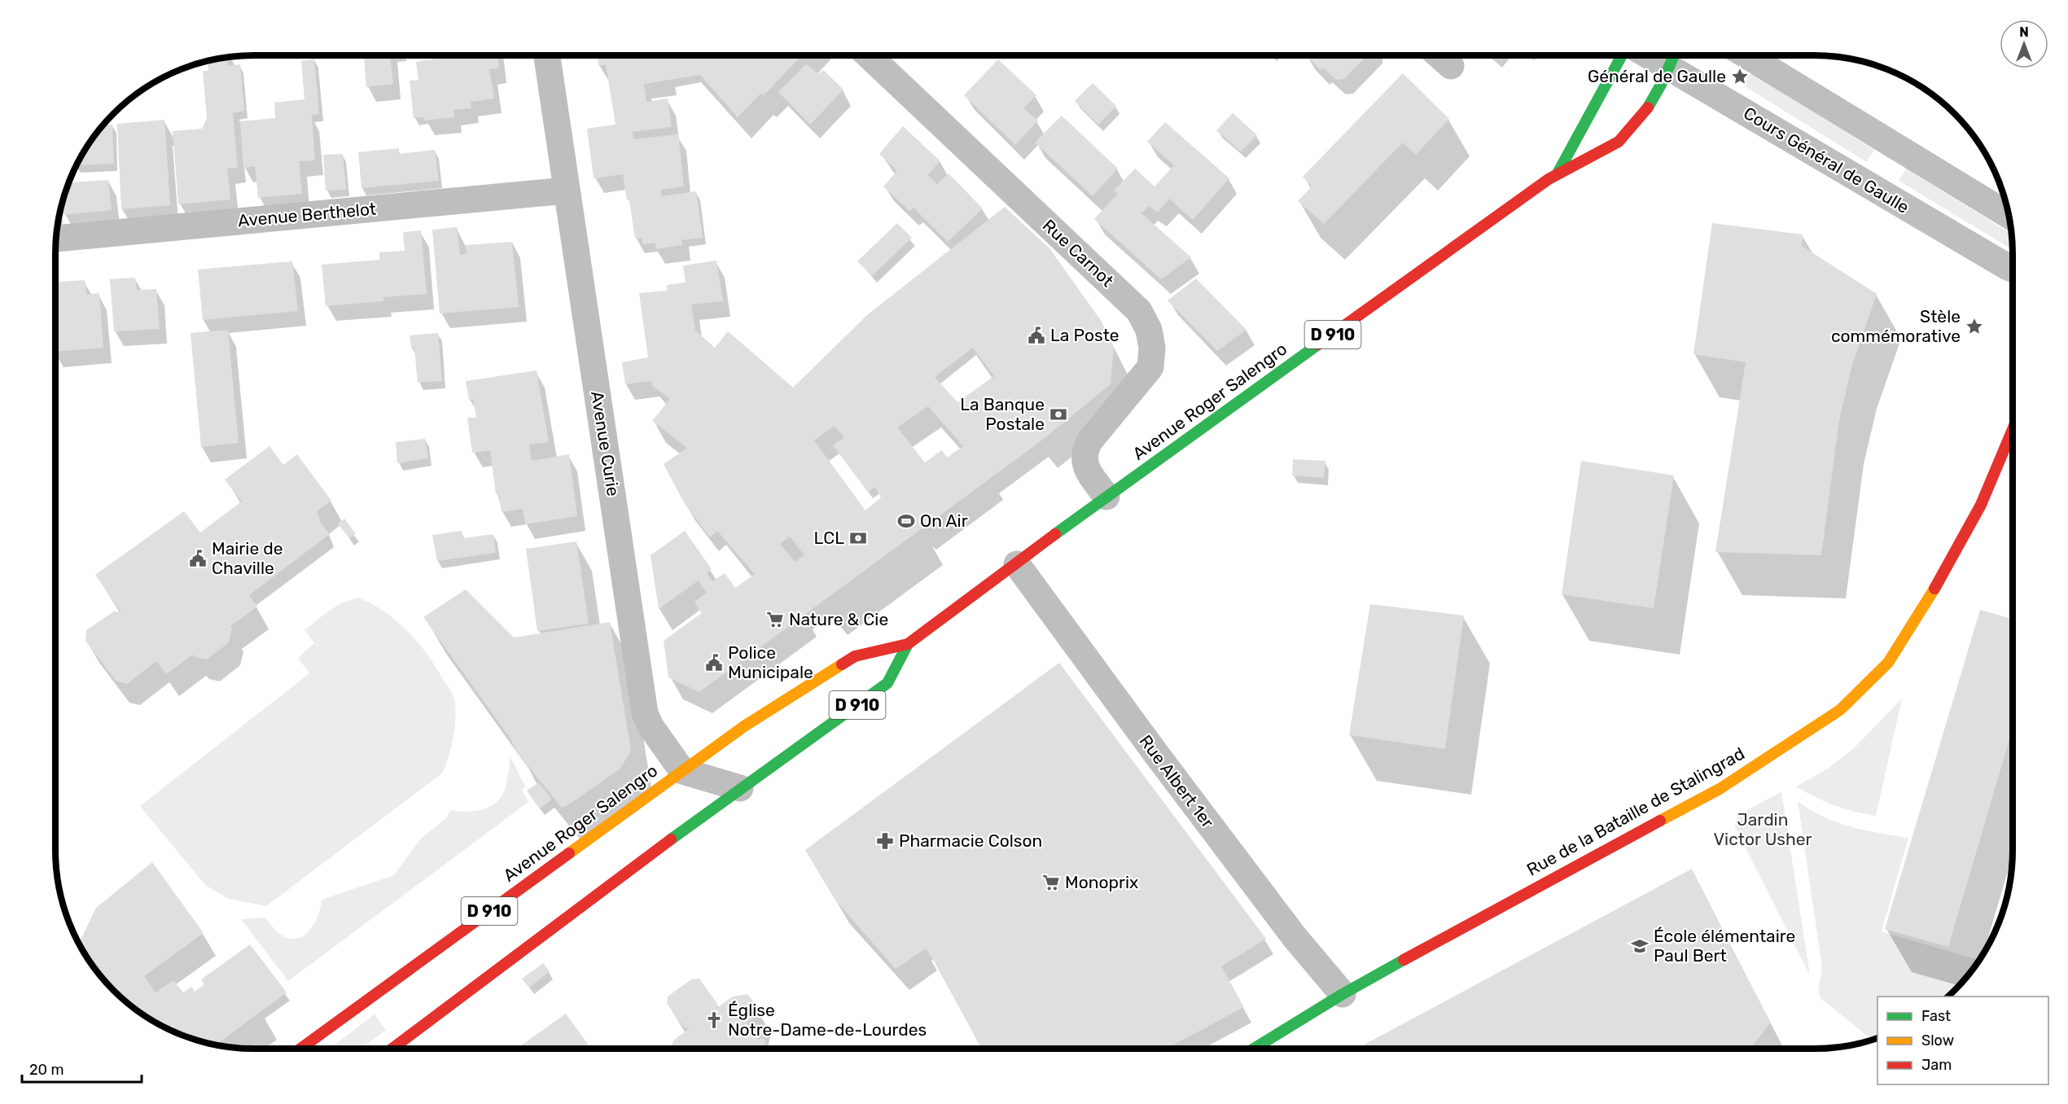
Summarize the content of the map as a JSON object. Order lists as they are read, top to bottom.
{
  "streets": {
    "main road": ["D 910", "Avenue Roger Salengro", "Rue de la Bataille de Stalingrad"],
    "street": [
      "Cours Général de Gaulle",
      "Avenue Berthelot",
      "Rue Carnot",
      "Avenue Curie",
      "Rue Albert 1er"
    ]
  },
  "crossings": [
    ["Cours Général de Gaulle", "Avenue Roger Salengro"],
    ["Avenue Berthelot", "Avenue Curie"],
    ["Rue Carnot", "Avenue Roger Salengro"],
    ["Avenue Roger Salengro", "Avenue Curie"],
    ["Avenue Roger Salengro", "Rue Albert 1er"],
    ["Rue Albert 1er", "Rue de la Bataille de Stalingrad"]
  ],
  "parks": ["Jardin Victor Usher"],
  "places": {
    "place": ["Général de Gaulle", "Stèle commémorative"],
    "public building": ["La Poste", "Mairie de Chaville", "Police Municipale"],
    "bank": ["La Banque Postale", "LCL"],
    "sports": ["On Air"],
    "supermarket": ["Nature & Cie", "Monoprix"],
    "pharmacy": ["Pharmacie Colson"],
    "school or university": ["École élémentaire Paul Bert"],
    "church": ["Église Notre-Dame-de-Lourdes"]
  },
  "legend": ["Fast", "Slow", "Jam"],
  "scale_bar": "20 m",
  "north": "top"
}
